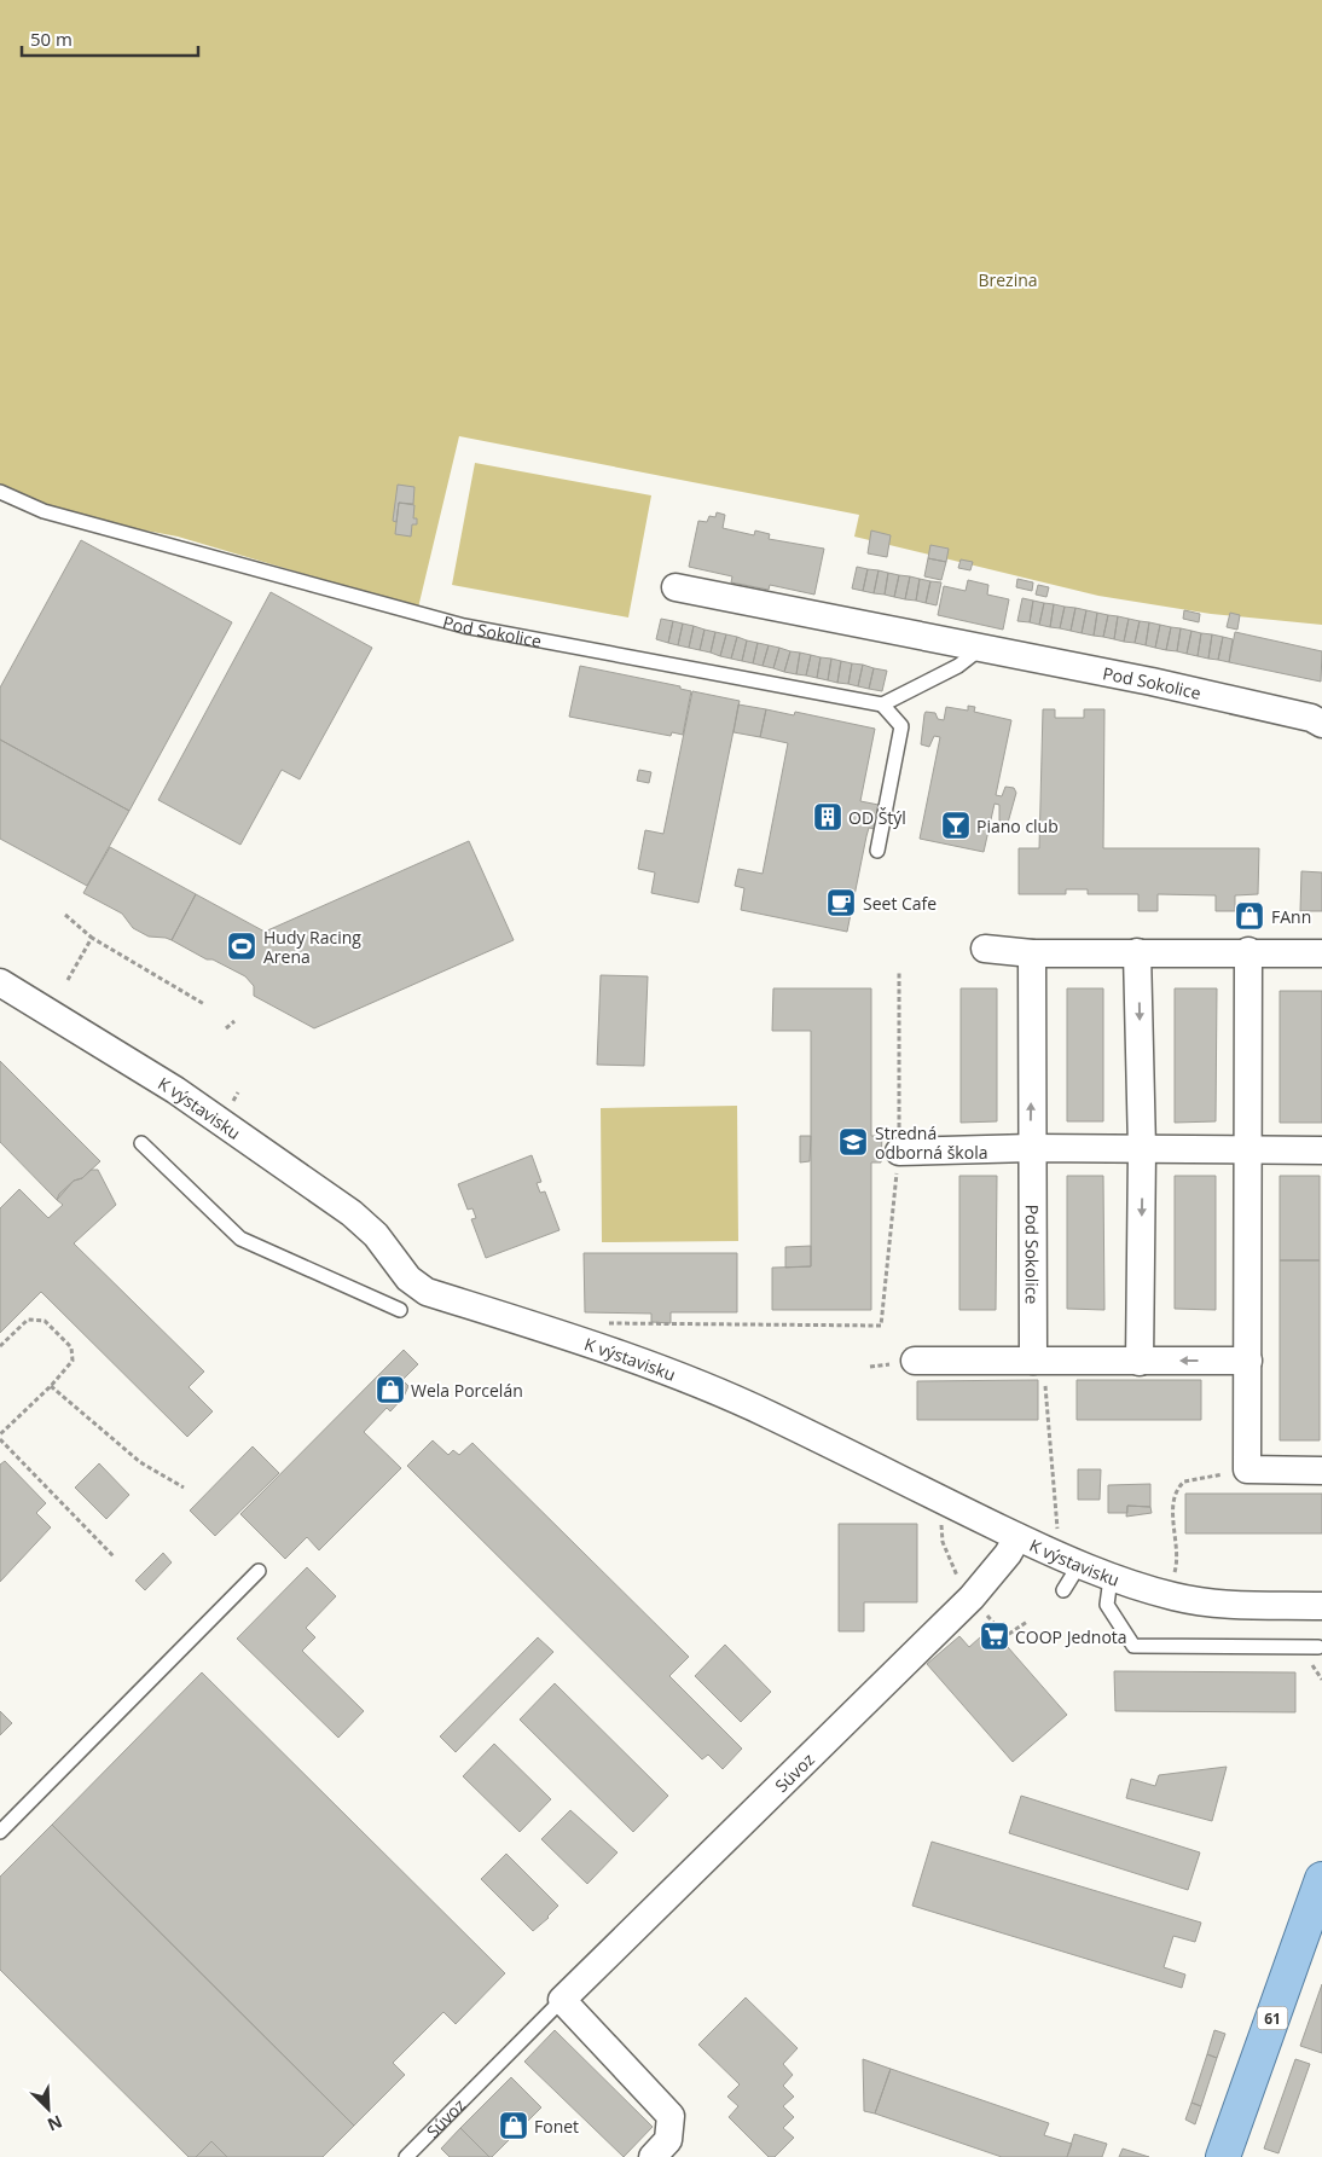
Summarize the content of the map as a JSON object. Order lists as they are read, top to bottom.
{
  "streets": {
    "main road": ["61"],
    "street": ["Pod Sokolice", "K výstavisku", "Súvoz"]
  },
  "crossings": [
    ["K výstavisku", "Súvoz"]
  ],
  "parks": ["Brezina"],
  "places": {
    "building": ["OD Štýl"],
    "bar": ["Piano club"],
    "cafe": ["Seet Cafe"],
    "shop": ["FAnn", "Wela Porcelán", "Fonet"],
    "sports": ["Hudy Racing Arena"],
    "school or university": ["Stredná odborná škola"],
    "supermarket": ["COOP Jednota"]
  },
  "scale_bar": "50 m",
  "north": "bottom right"
}
